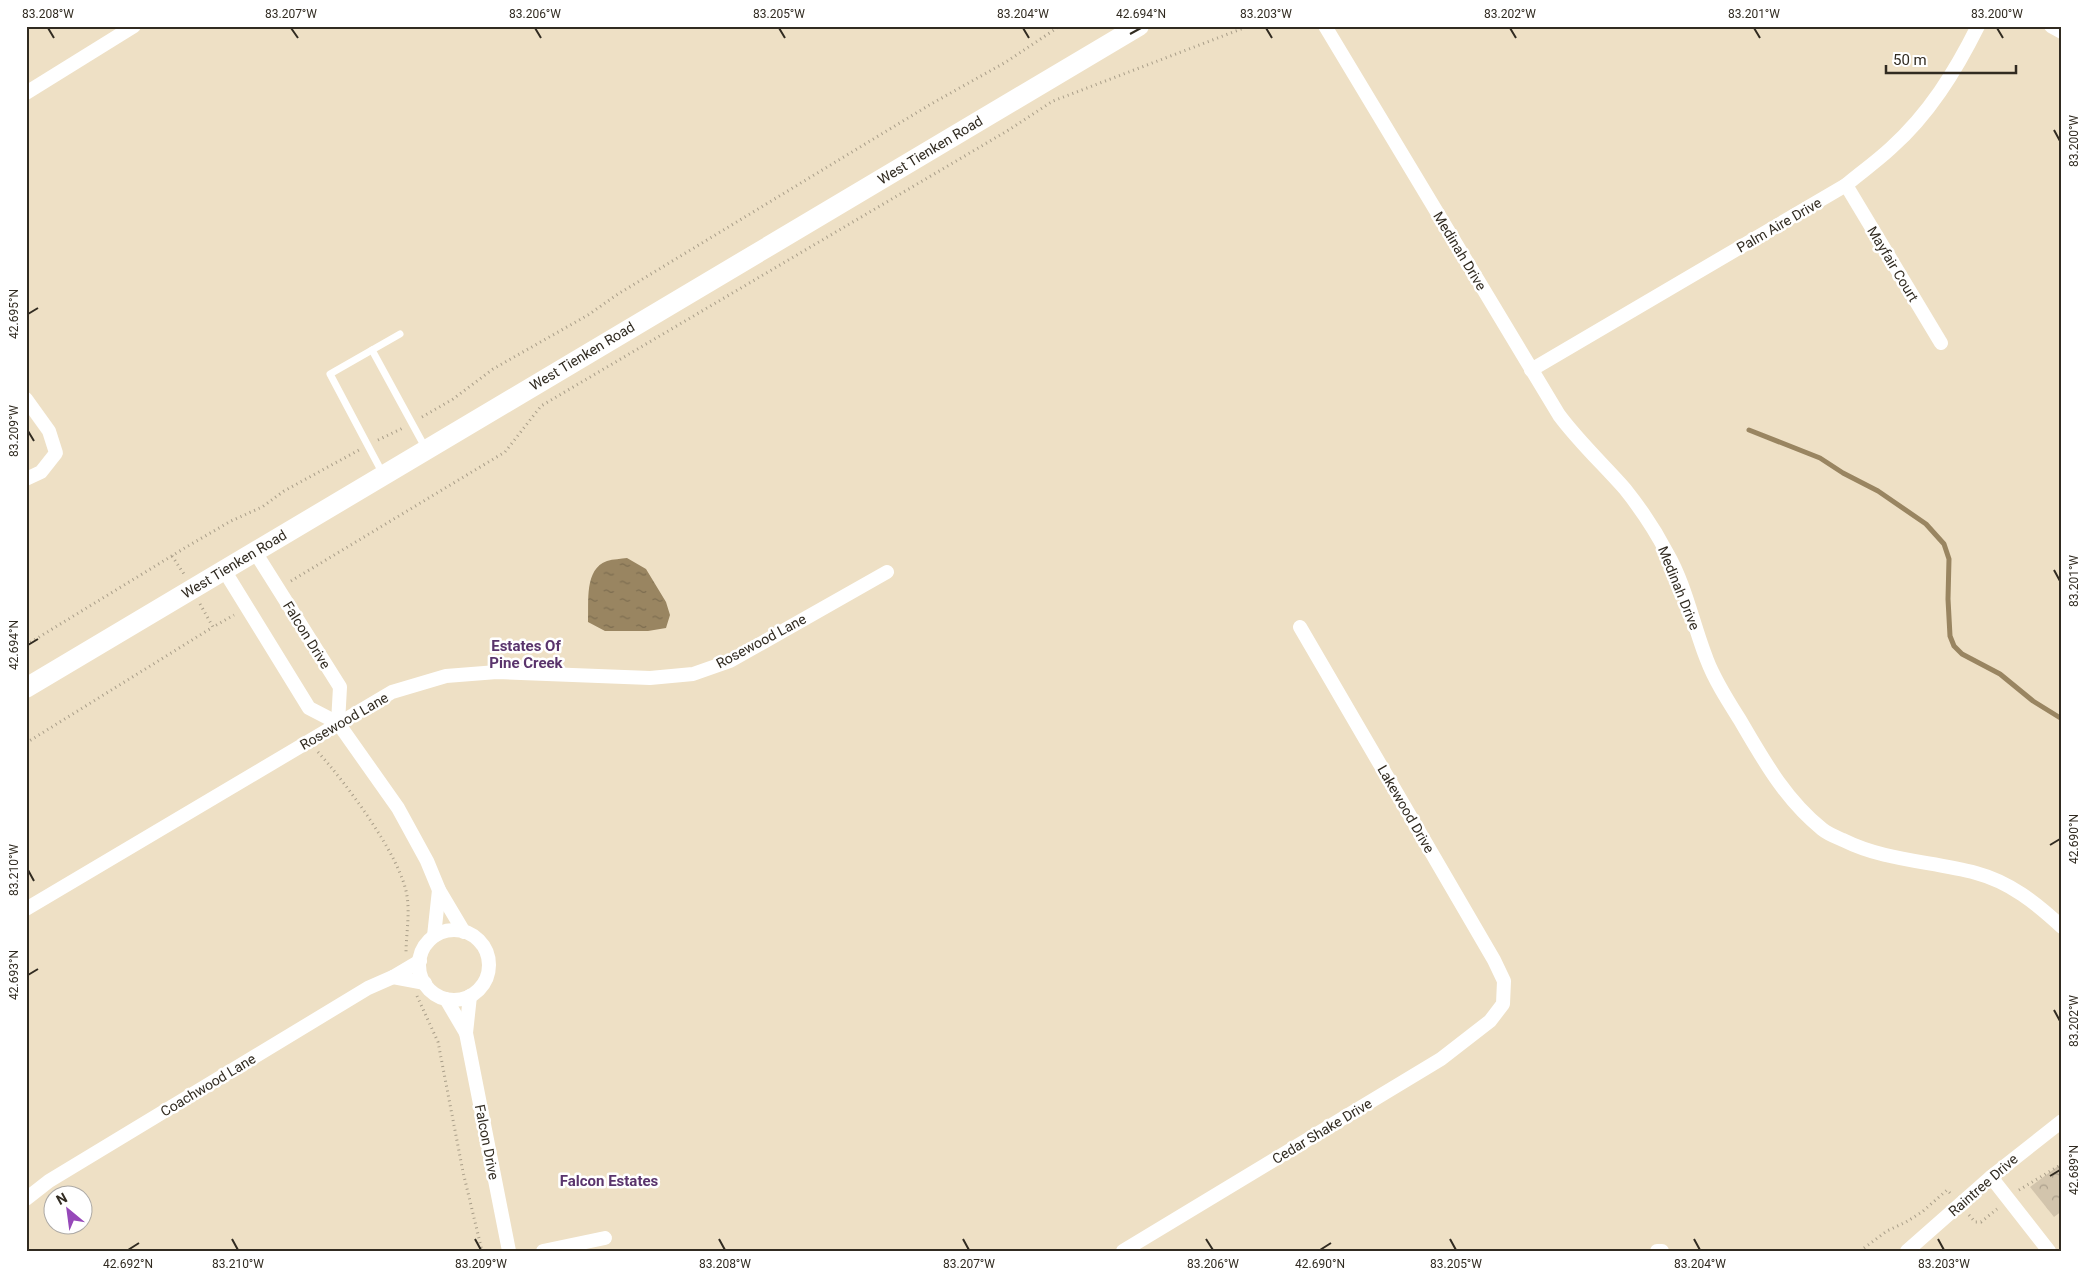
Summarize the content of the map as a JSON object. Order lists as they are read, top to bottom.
{
  "streets": {
    "street": [
      "West Tienken Road",
      "Palm Aire Drive",
      "Medinah Drive",
      "Mayfair Court",
      "Falcon Drive",
      "Rosewood Lane",
      "Lakewood Drive",
      "Coachwood Lane",
      "Cedar Shake Drive",
      "Raintree Drive"
    ]
  },
  "crossings": [
    ["West Tienken Road", "Falcon Drive"],
    ["Palm Aire Drive", "Medinah Drive"],
    ["Palm Aire Drive", "Mayfair Court"],
    ["Falcon Drive", "Rosewood Lane"],
    ["Falcon Drive", "Coachwood Lane"],
    ["Lakewood Drive", "Cedar Shake Drive"]
  ],
  "districts": ["Estates Of Pine Creek", "Falcon Estates"],
  "scale_bar": "50 m",
  "north": "top left",
  "coordinates": [
    "83.208°W",
    "83.207°W",
    "83.206°W",
    "83.205°W",
    "83.204°W",
    "42.694°N",
    "83.203°W",
    "83.202°W",
    "83.201°W",
    "83.200°W",
    "42.695°N",
    "83.209°W",
    "42.690°N",
    "83.210°W",
    "42.693°N",
    "42.689°N",
    "42.692°N"
  ]
}
